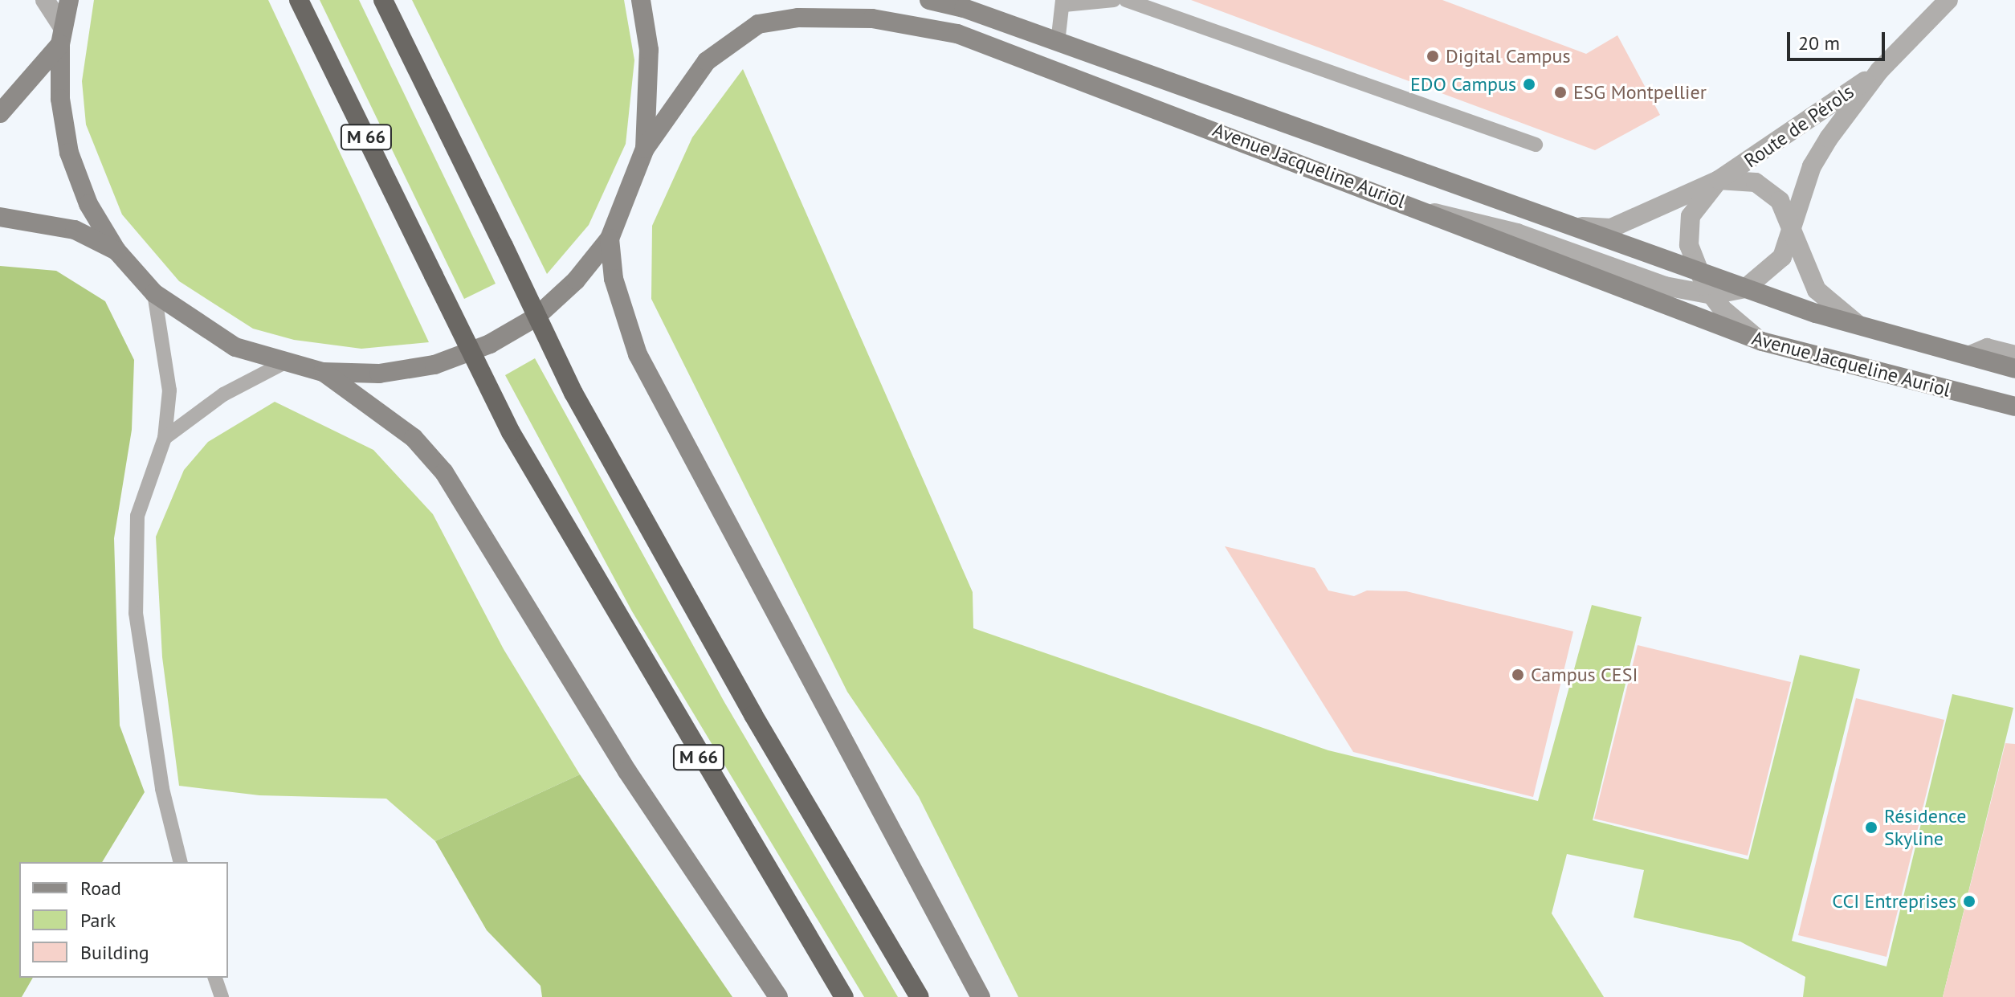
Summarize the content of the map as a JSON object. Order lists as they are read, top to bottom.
{
  "streets": {
    "highway": ["M 66"],
    "main road": ["Avenue Jacqueline Auriol"],
    "street": ["Route de Pérols"]
  },
  "crossings": [
    ["Route de Pérols", "Avenue Jacqueline Auriol"]
  ],
  "places": [
    "Digital Campus",
    "EDO Campus",
    "ESG Montpellier",
    "Campus CESI",
    "Résidence Skyline",
    "CCI Entreprises"
  ],
  "legend": ["Road", "Park", "Building"],
  "scale_bar": "20 m"
}
